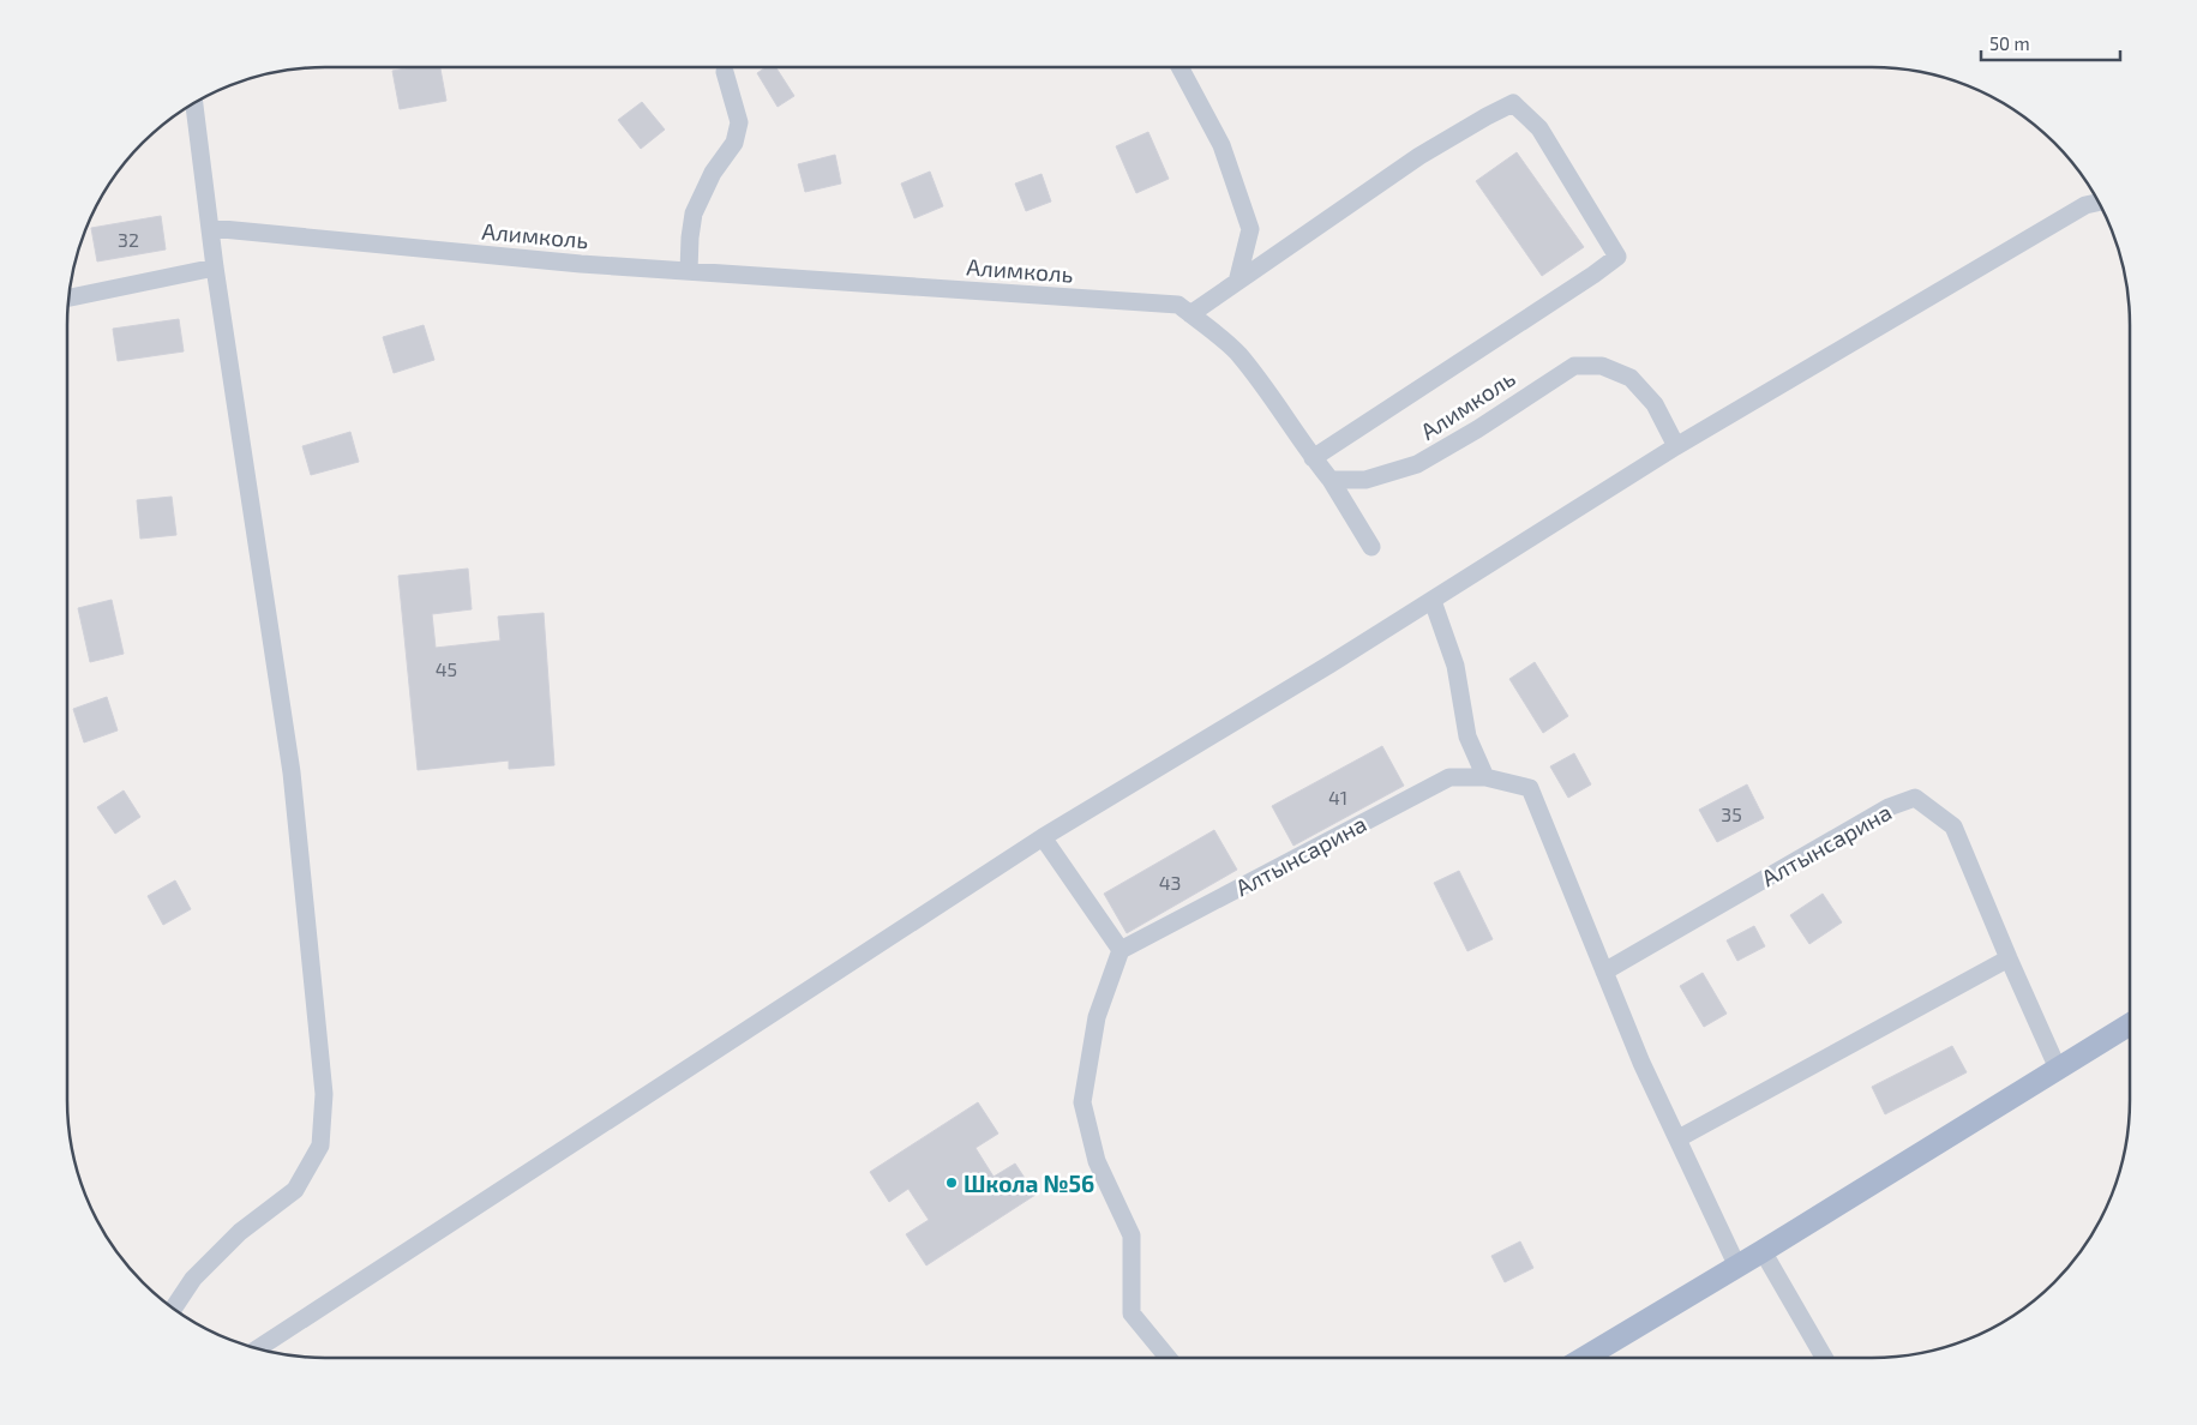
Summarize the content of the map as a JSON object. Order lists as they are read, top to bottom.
{
  "streets": {
    "street": ["Алимколь", "Алтынсарина"]
  },
  "places": ["Школа №56"],
  "house_numbers": [
    "32",
    "45",
    "41",
    "35",
    "43"
  ],
  "scale_bar": "50 m"
}
